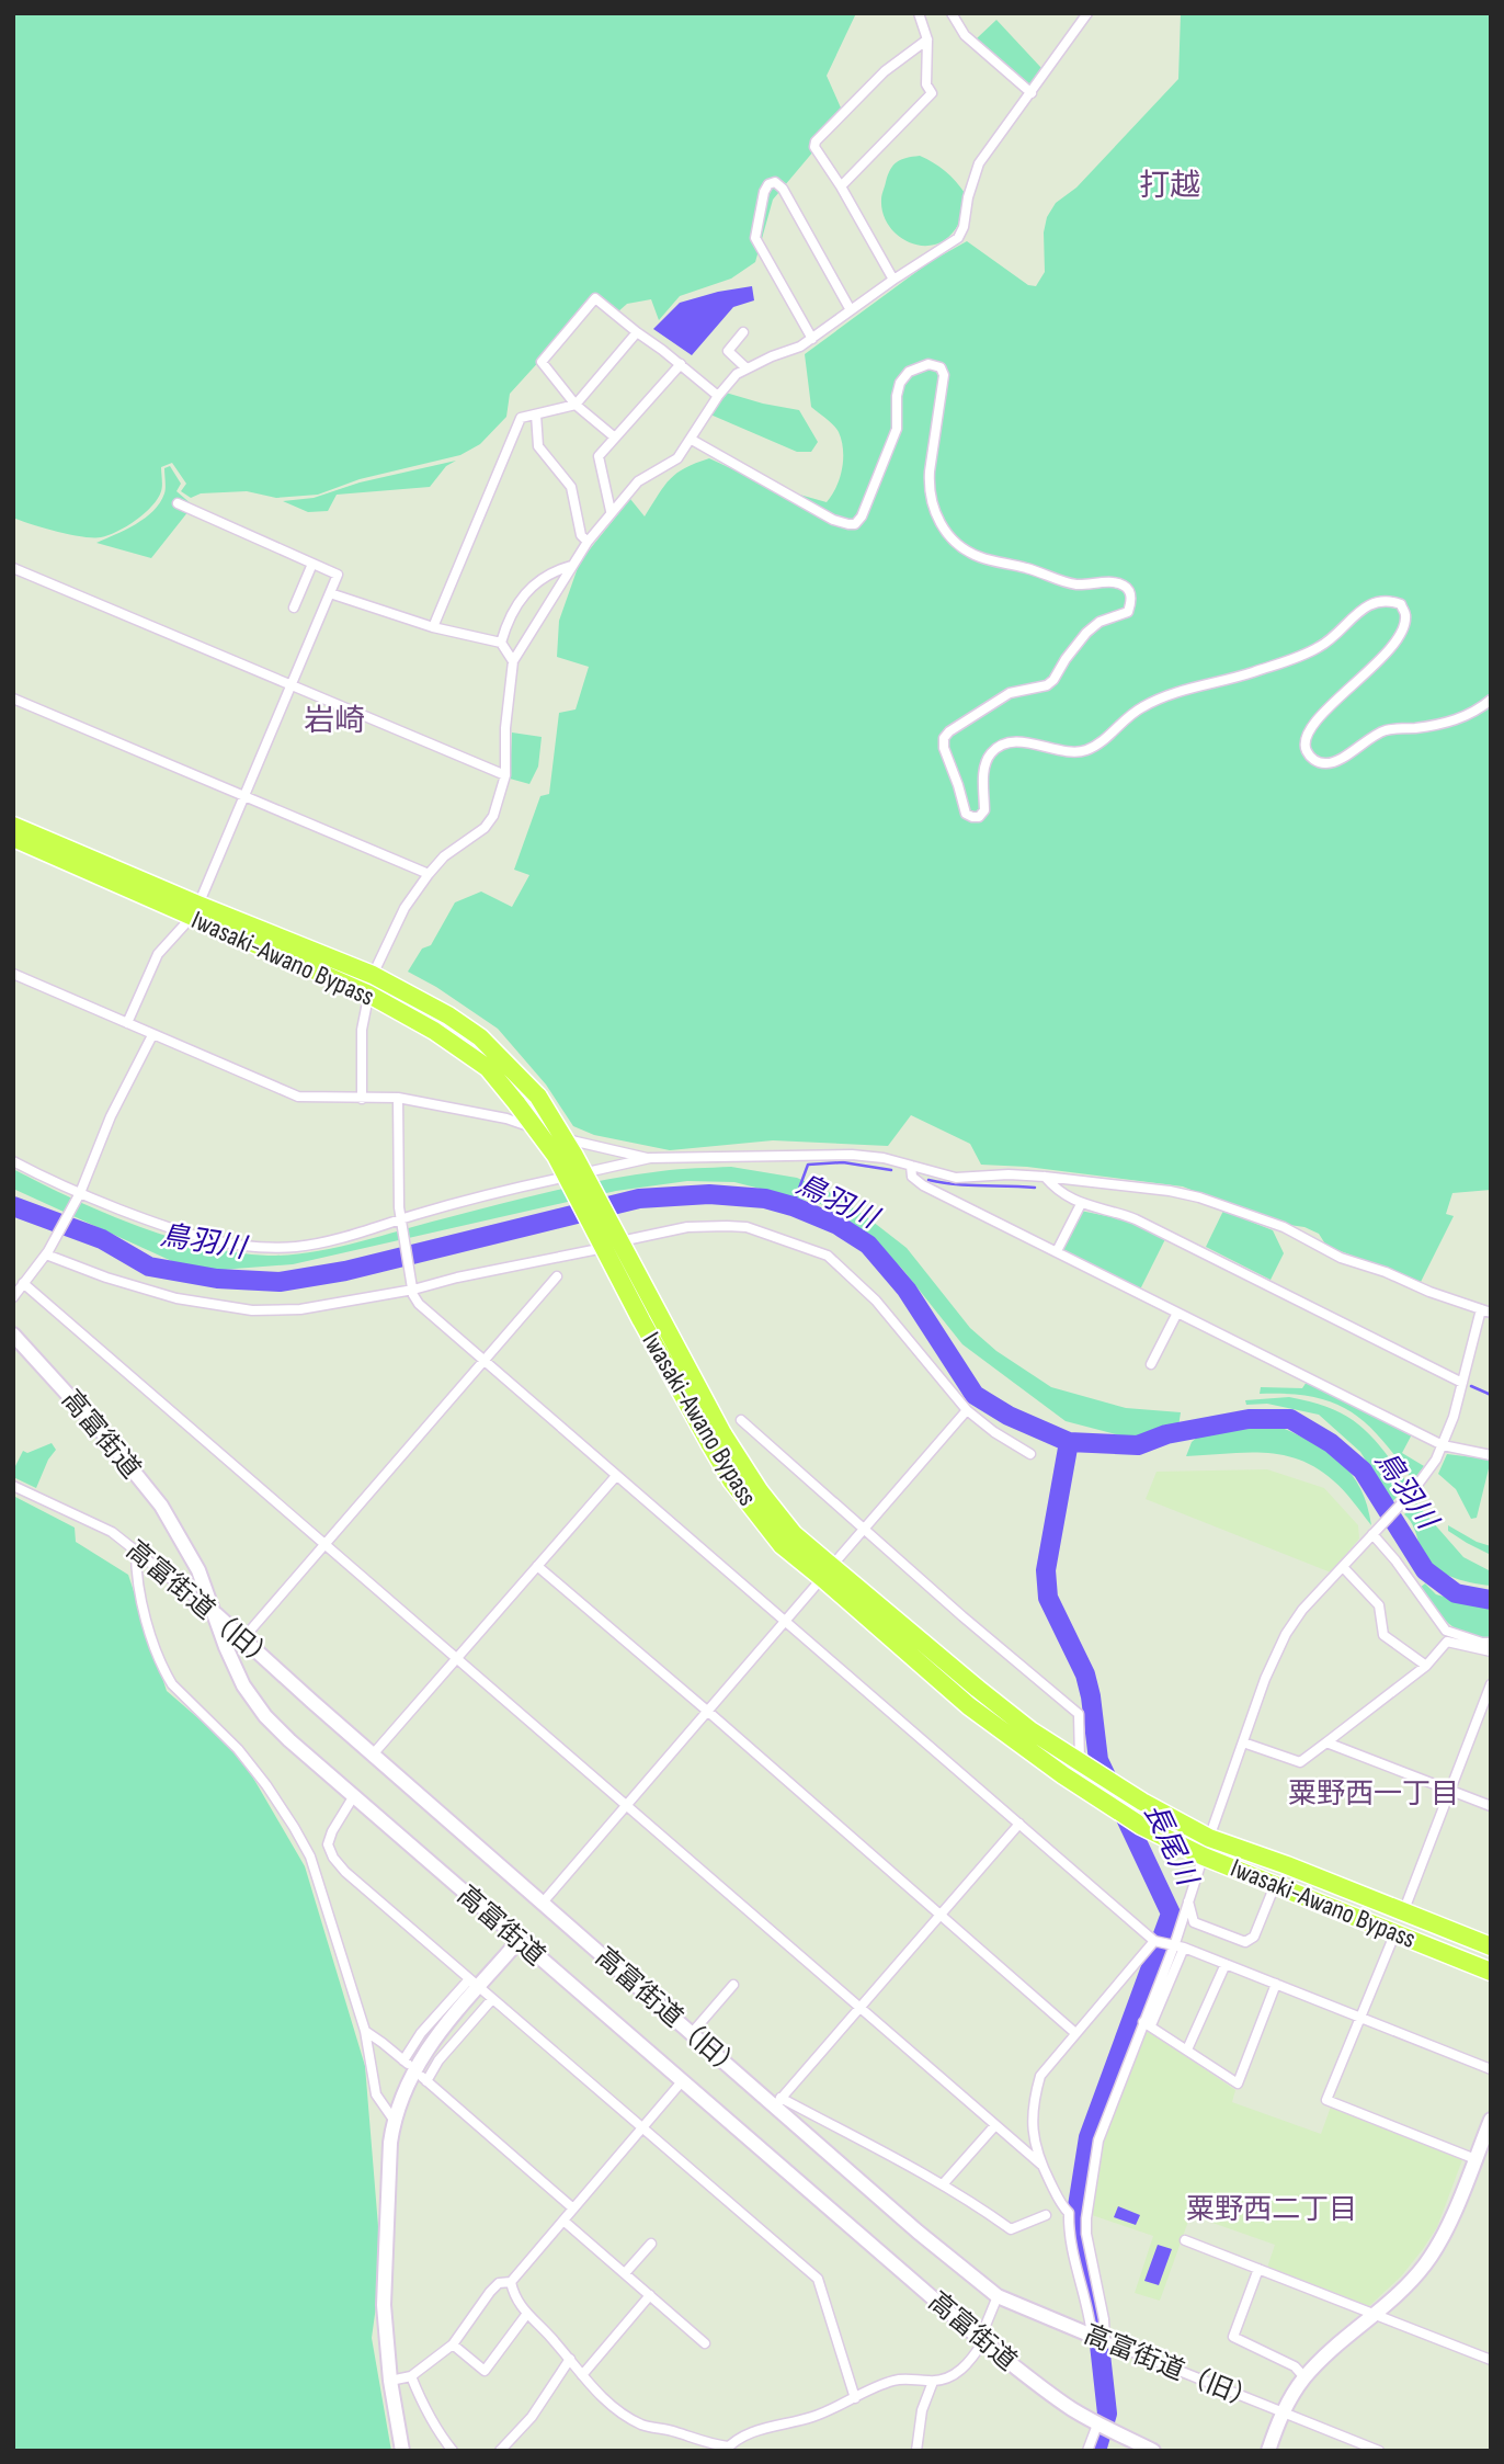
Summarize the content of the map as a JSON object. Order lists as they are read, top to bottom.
{
  "streets": {
    "highway": ["Iwasaki-Awano Bypass"],
    "street": ["高富街道", "高富街道（旧）"]
  },
  "crossings": [
    ["高富街道", "高富街道（旧）"]
  ],
  "districts": [
    "打越",
    "岩崎",
    "粟野西一丁目",
    "粟野西二丁目"
  ],
  "water": ["鳥羽川", "長尾川"]
}
